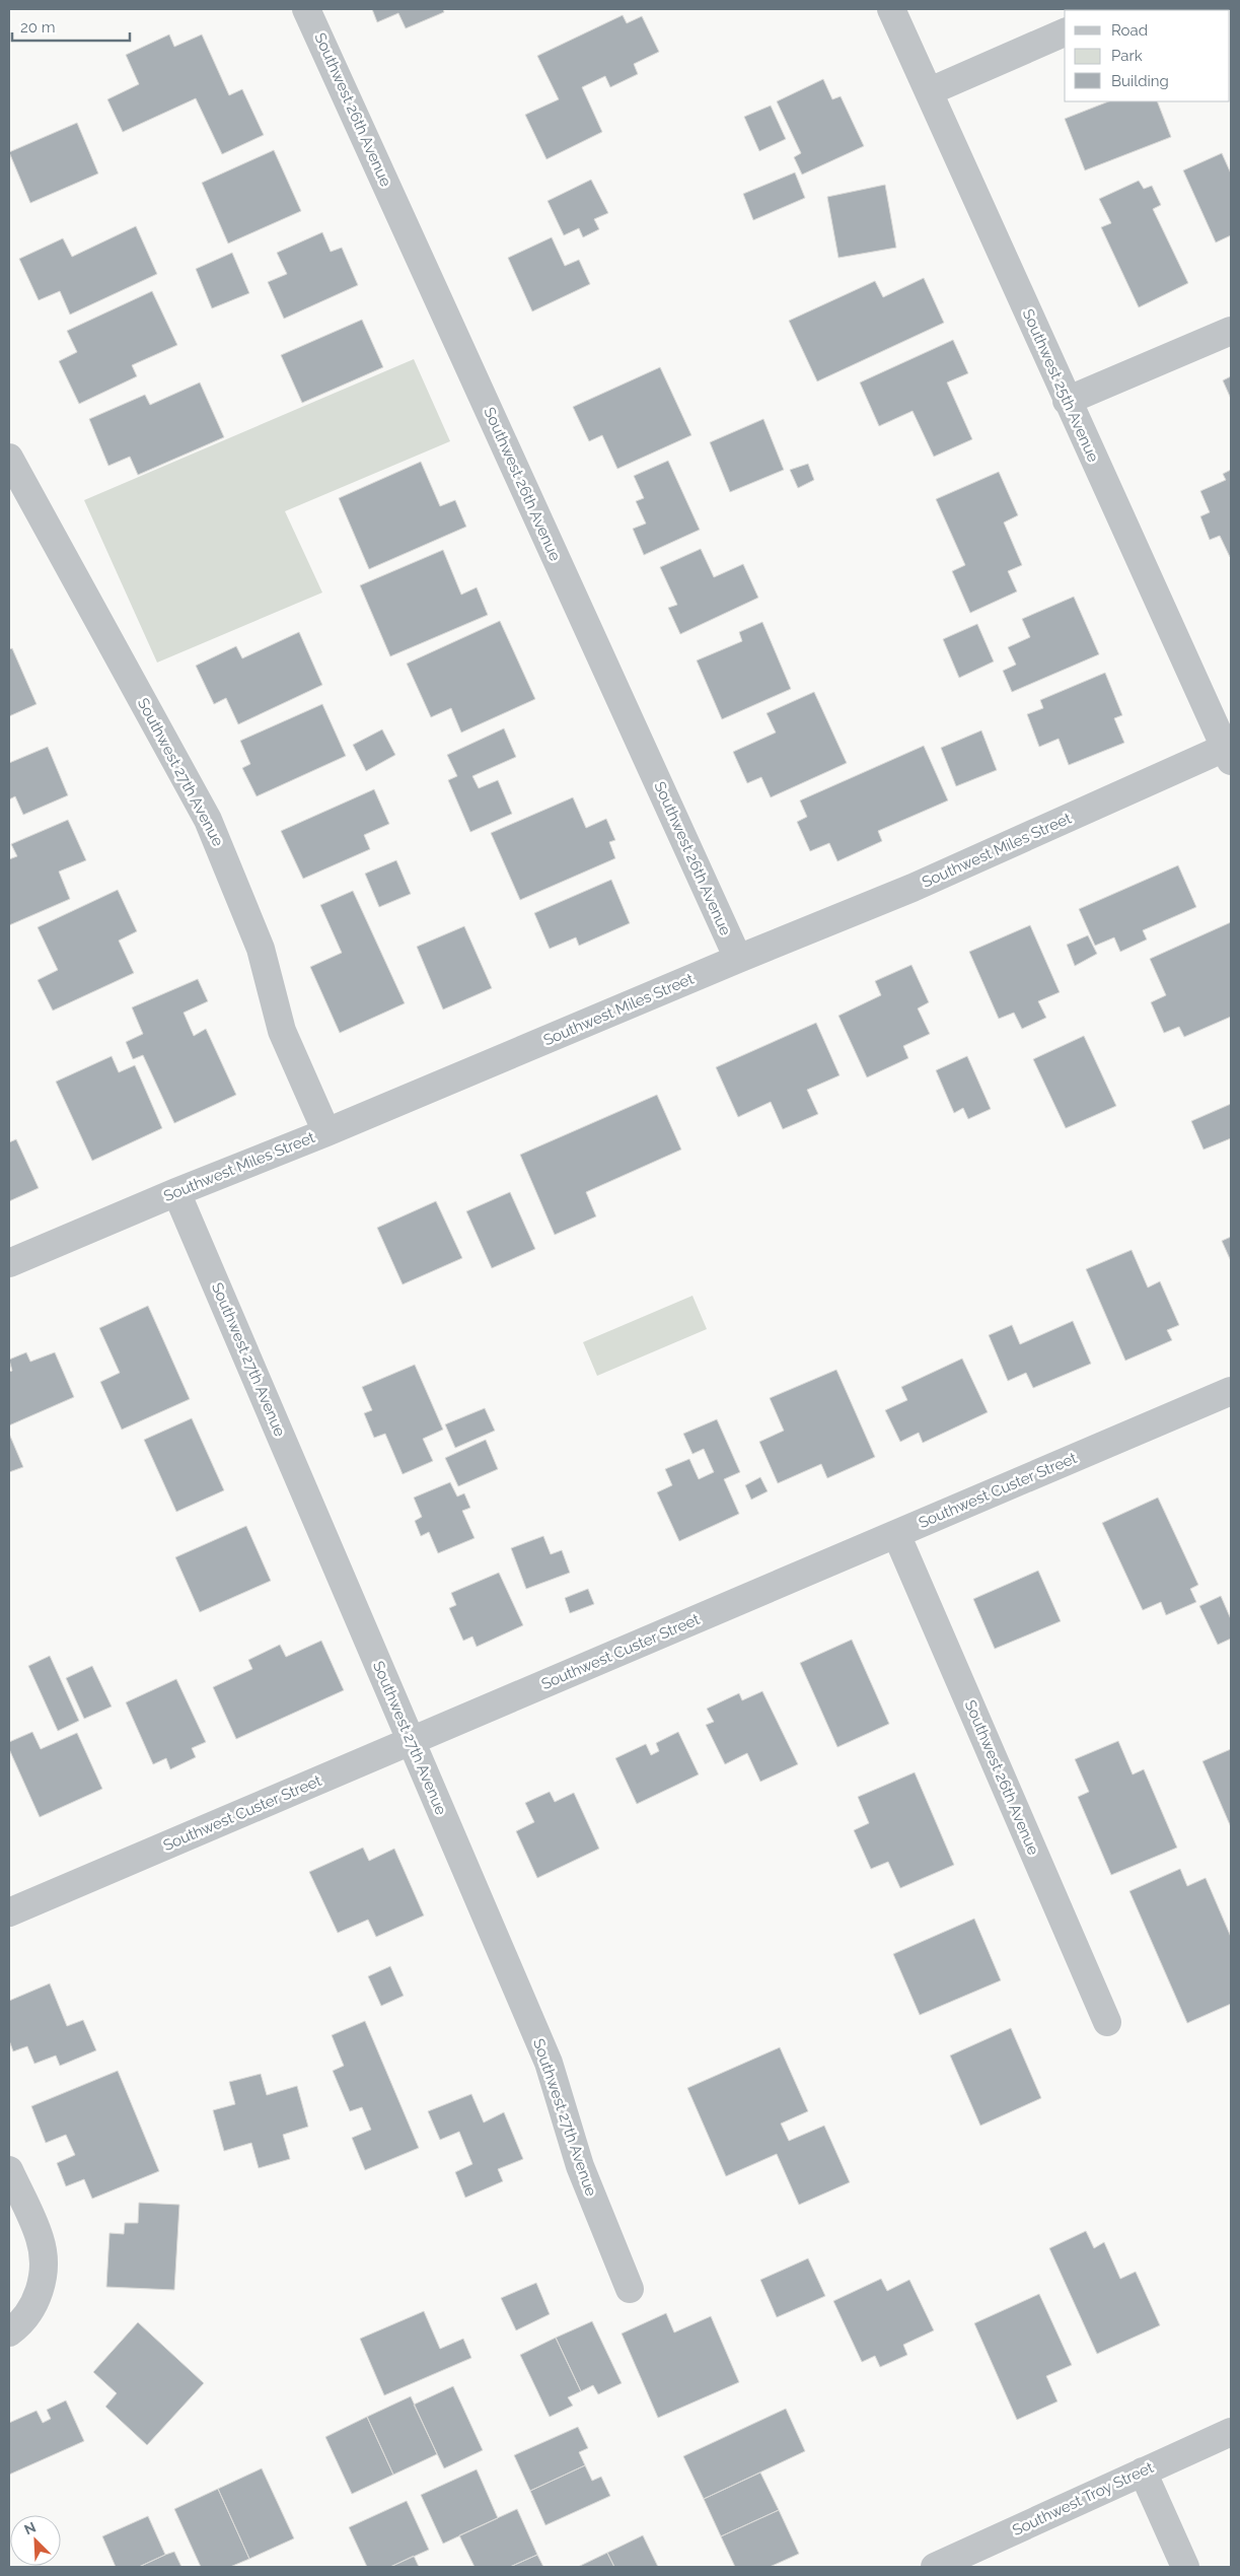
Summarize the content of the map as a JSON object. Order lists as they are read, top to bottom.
{
  "streets": {
    "street": [
      "Southwest 26th Avenue",
      "Southwest 25th Avenue",
      "Southwest 27th Avenue",
      "Southwest Miles Street",
      "Southwest Custer Street",
      "Southwest Troy Street"
    ]
  },
  "crossings": [
    ["Southwest 26th Avenue", "Southwest Miles Street"],
    ["Southwest 26th Avenue", "Southwest Custer Street"],
    ["Southwest 25th Avenue", "Southwest Miles Street"],
    ["Southwest 27th Avenue", "Southwest Miles Street"],
    ["Southwest 27th Avenue", "Southwest Custer Street"]
  ],
  "legend": ["Road", "Park", "Building"],
  "scale_bar": "20 m",
  "north": "top left"
}
